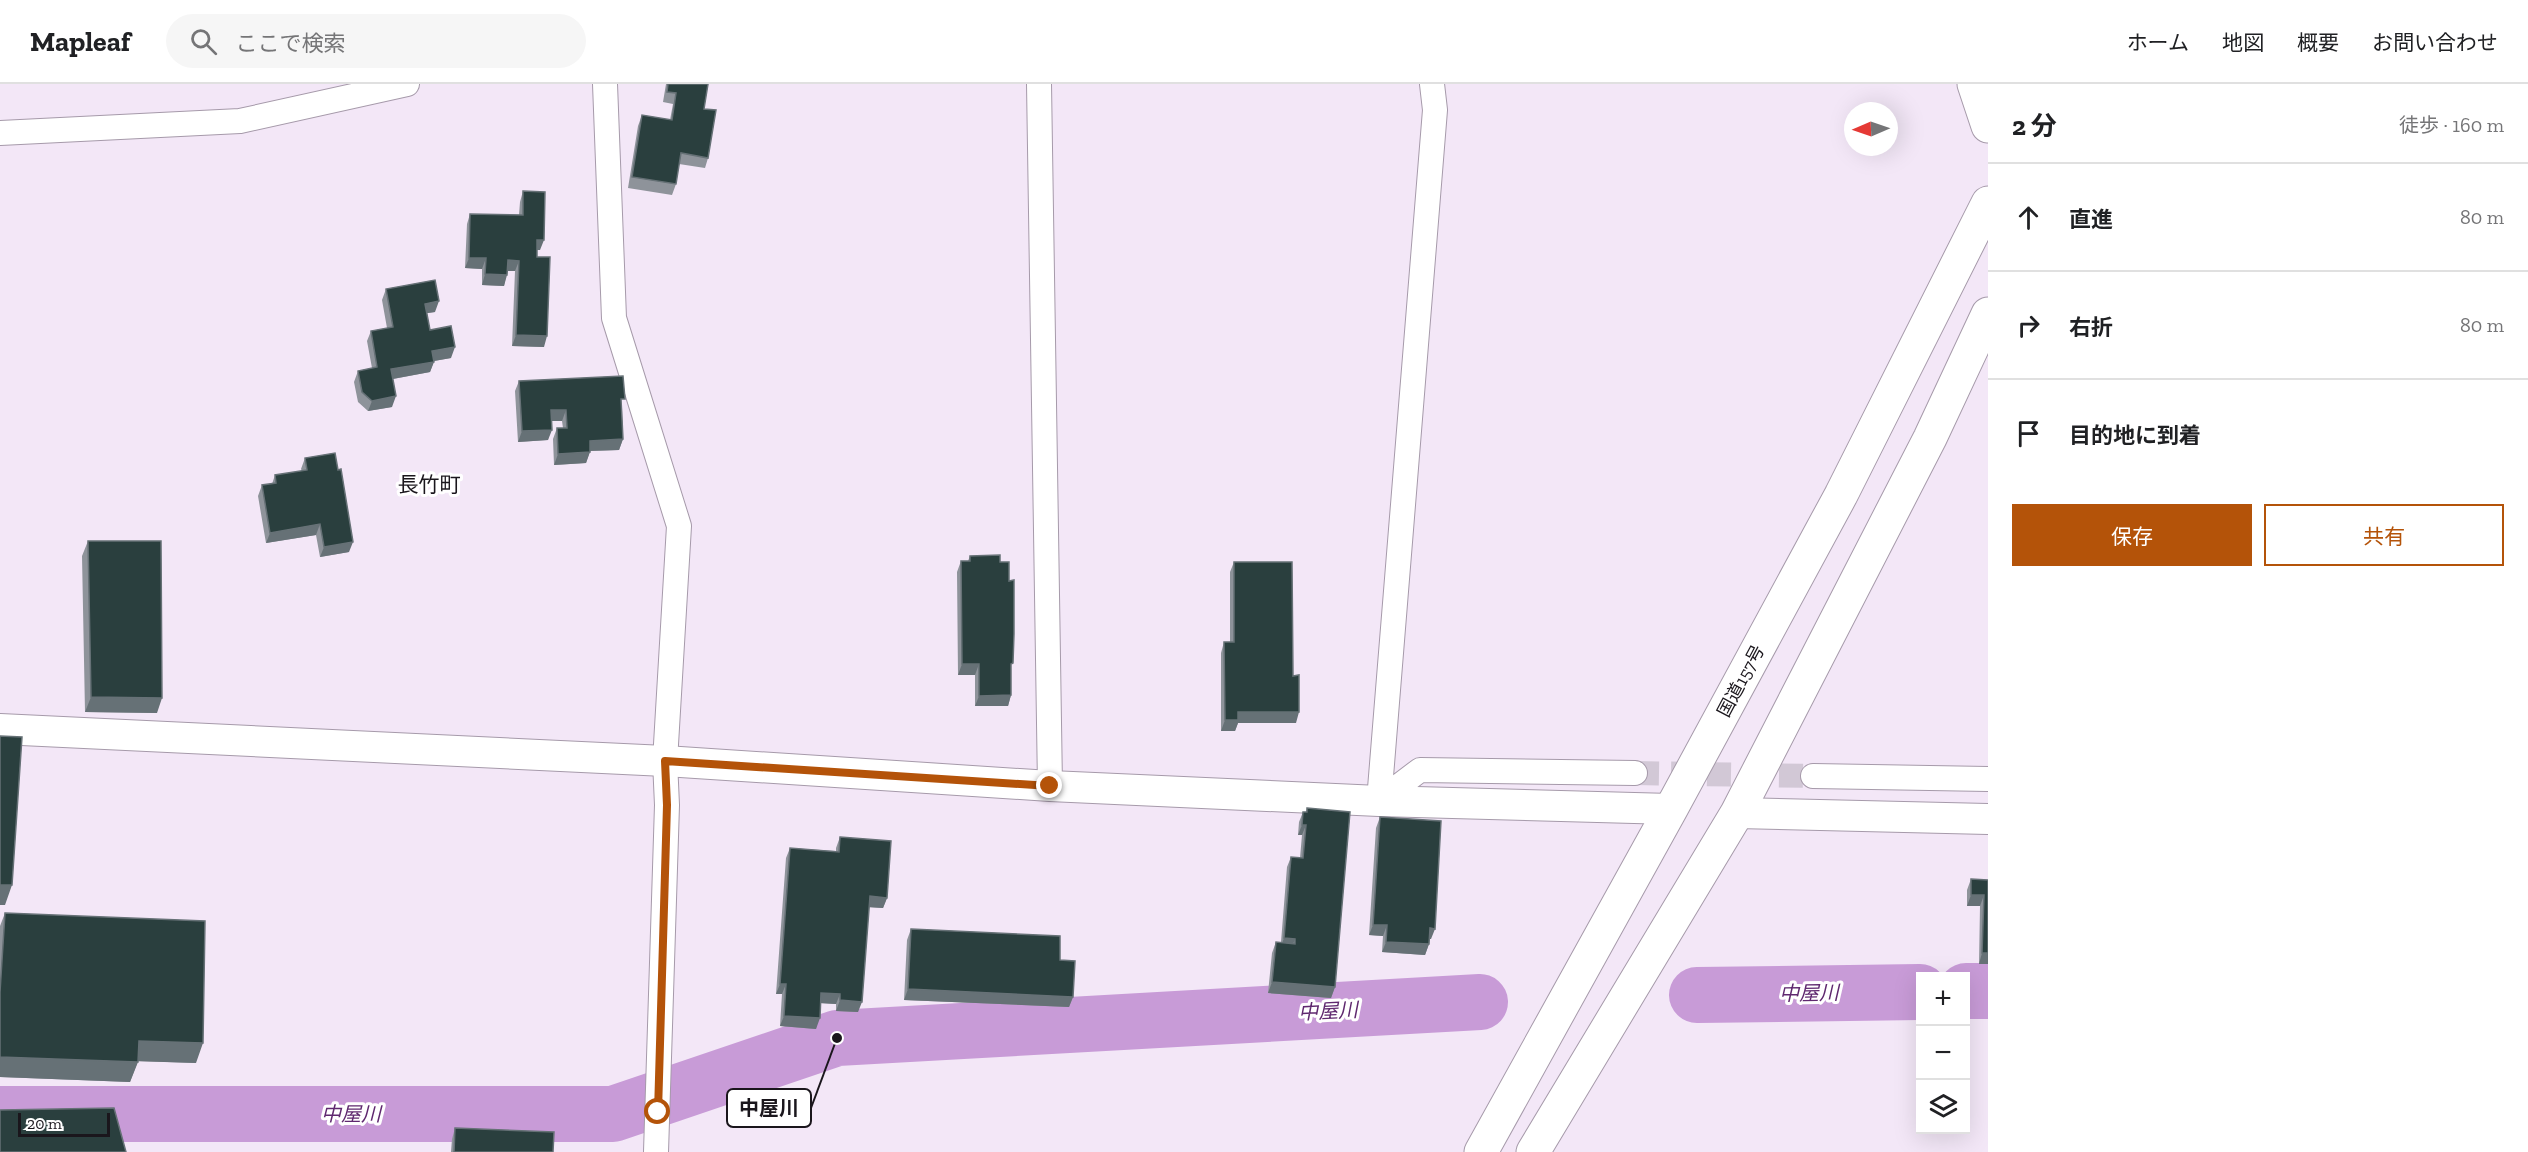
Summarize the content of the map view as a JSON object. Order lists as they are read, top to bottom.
{
  "streets": {
    "main road": ["国道157号"]
  },
  "districts": ["長竹町"],
  "water": ["中屋川"],
  "places": ["中屋川"],
  "scale_bar": "20 m",
  "north": "left",
  "page": {
    "header": "Mapleaf",
    "search": "ここで検索",
    "nav": [
      "ホーム",
      "地図",
      "概要",
      "お問い合わせ"
    ],
    "heading": ["2 分", "徒歩 · 160 m"],
    "list": [
      ["直進", "80 m"],
      ["右折", "80 m"],
      "目的地に到着"
    ],
    "buttons": ["保存", "共有"],
    "map_buttons": ["+", "−"],
    "scale": "20 m"
  }
}
